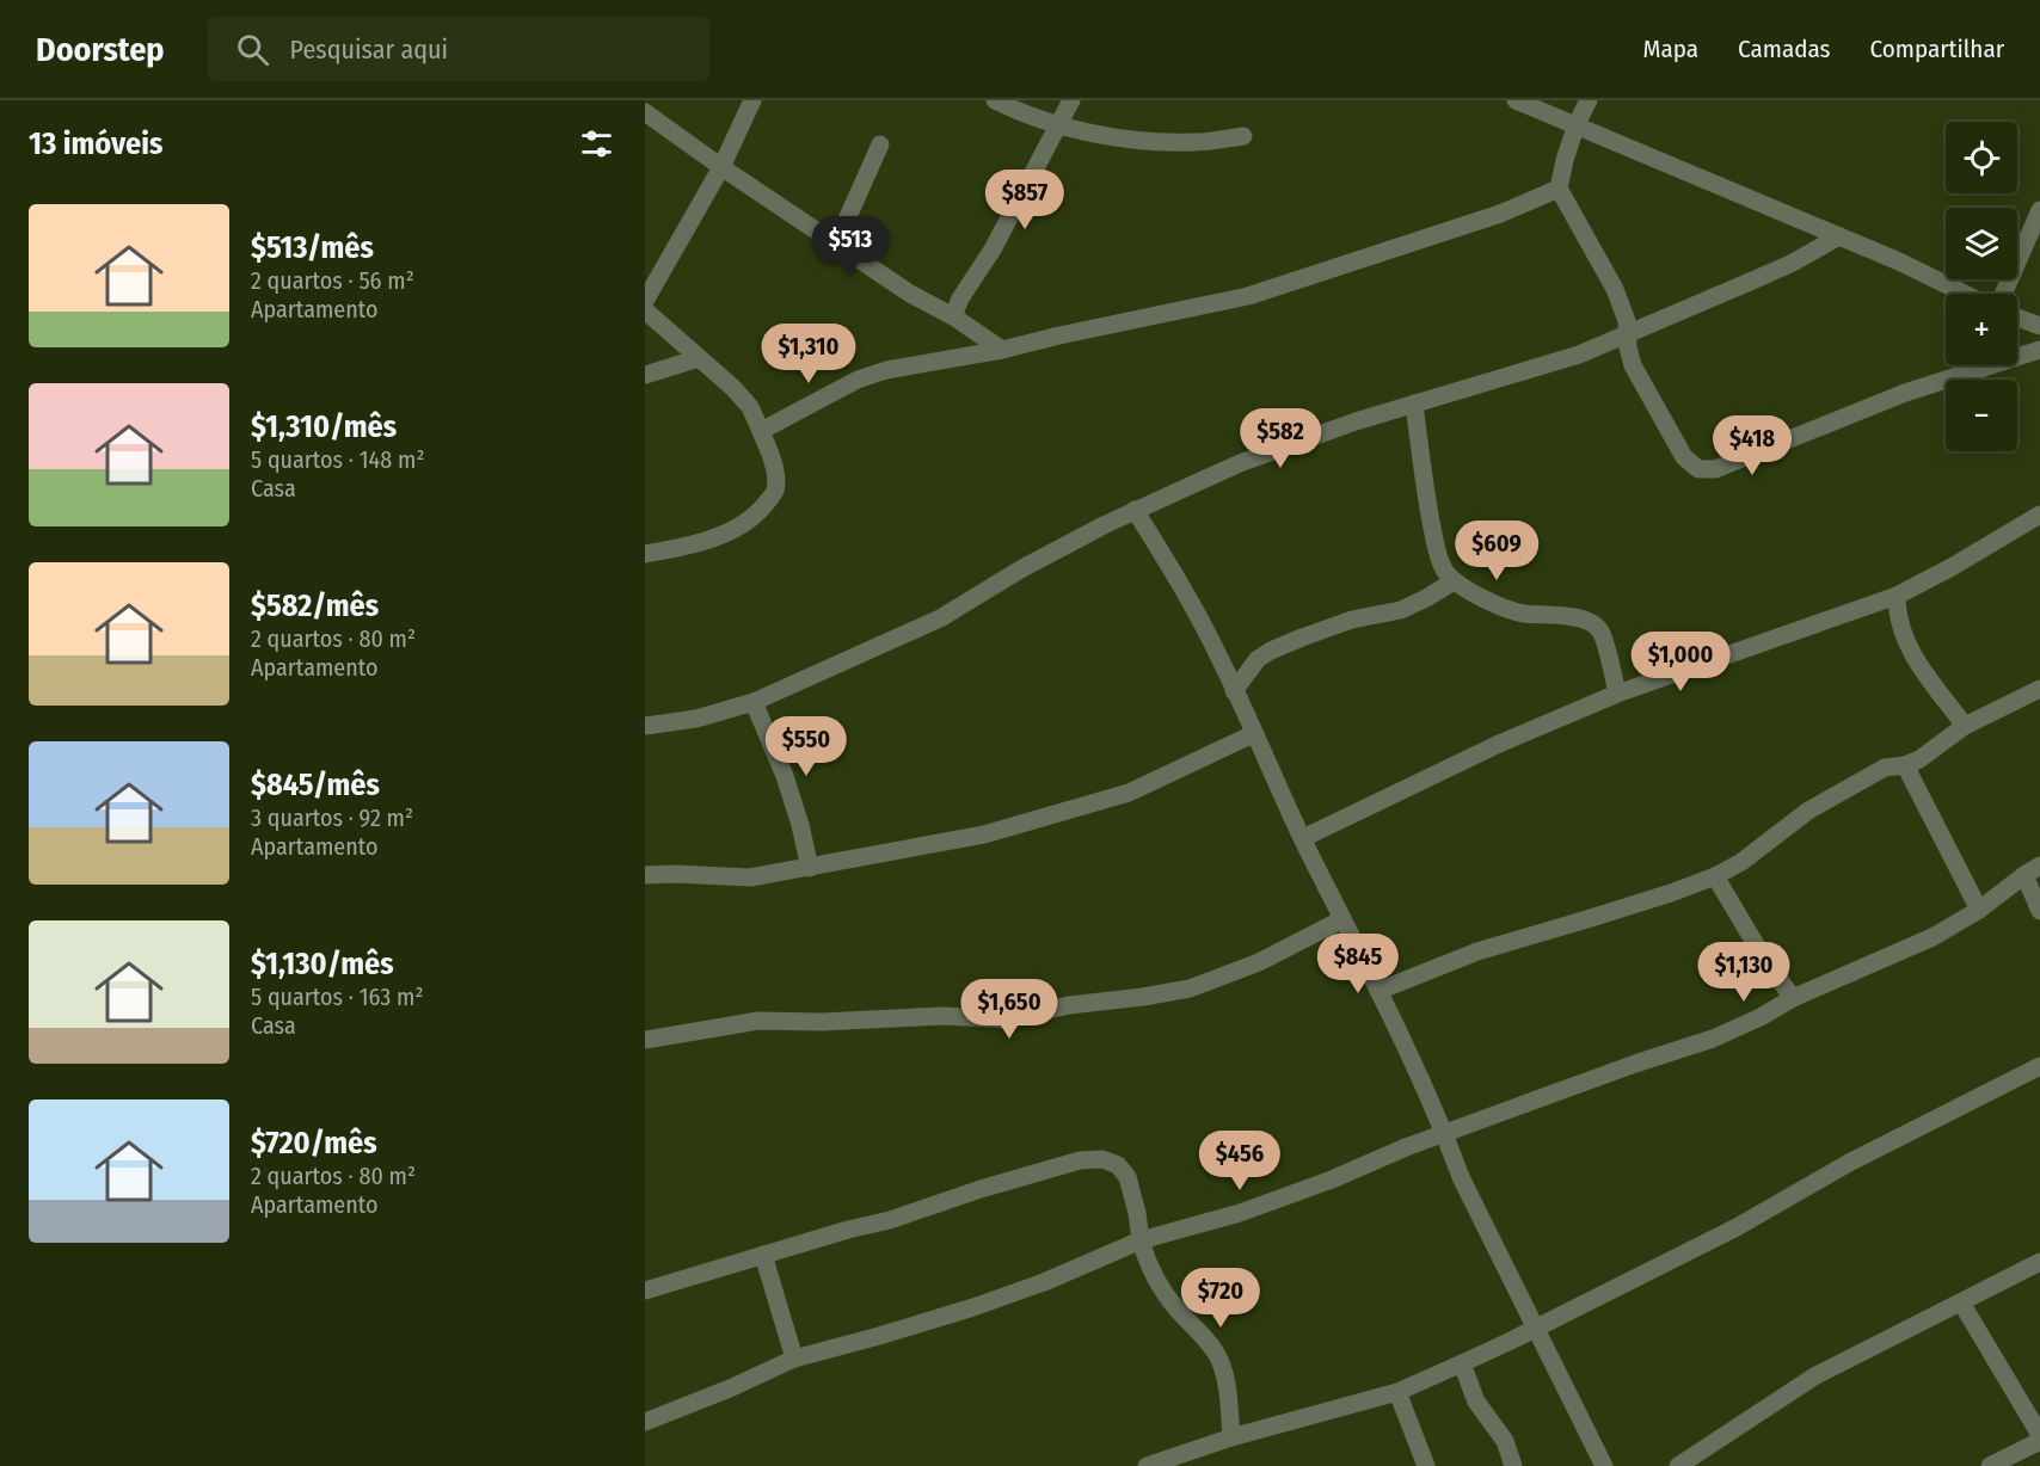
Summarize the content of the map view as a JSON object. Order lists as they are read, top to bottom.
{
  "page": {
    "header": "Doorstep",
    "search": "Pesquisar aqui",
    "nav": ["Mapa", "Camadas", "Compartilhar"],
    "heading": "13 imóveis",
    "map_buttons": ["+", "−"],
    "price": [
      "$857",
      "$513",
      "$1,310",
      "$582",
      "$418",
      "$609",
      "$1,000",
      "$550",
      "$845",
      "$1,130",
      "$1,650",
      "$456",
      "$720"
    ],
    "list": [
      {
        "name": "$513/mês",
        "note": "2 quartos · 56 m² · Apartamento"
      },
      {
        "name": "$1,310/mês",
        "note": "5 quartos · 148 m² · Casa"
      },
      {
        "name": "$582/mês",
        "note": "2 quartos · 80 m² · Apartamento"
      },
      {
        "name": "$845/mês",
        "note": "3 quartos · 92 m² · Apartamento"
      },
      {
        "name": "$1,130/mês",
        "note": "5 quartos · 163 m² · Casa"
      },
      {
        "name": "$720/mês",
        "note": "2 quartos · 80 m² · Apartamento"
      }
    ]
  }
}
